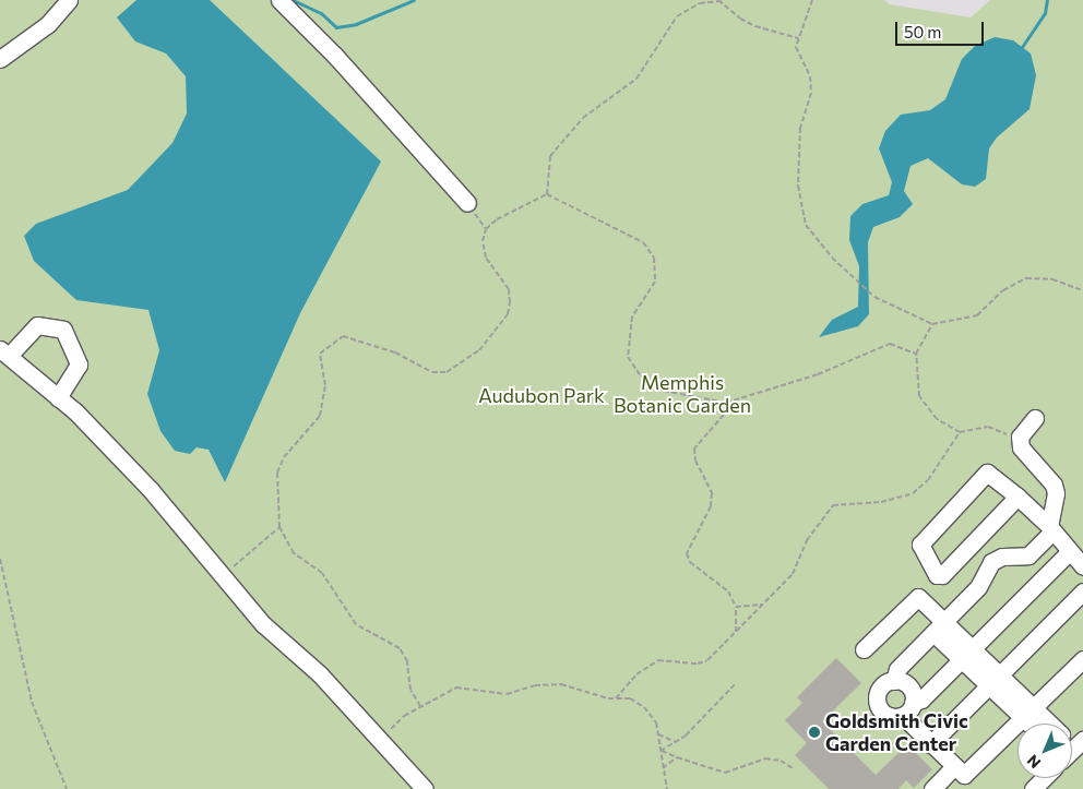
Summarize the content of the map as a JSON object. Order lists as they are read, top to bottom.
{
  "parks": ["Memphis Botanic Garden", "Audubon Park"],
  "places": ["Goldsmith Civic Garden Center"],
  "scale_bar": "50 m",
  "north": "bottom left"
}
